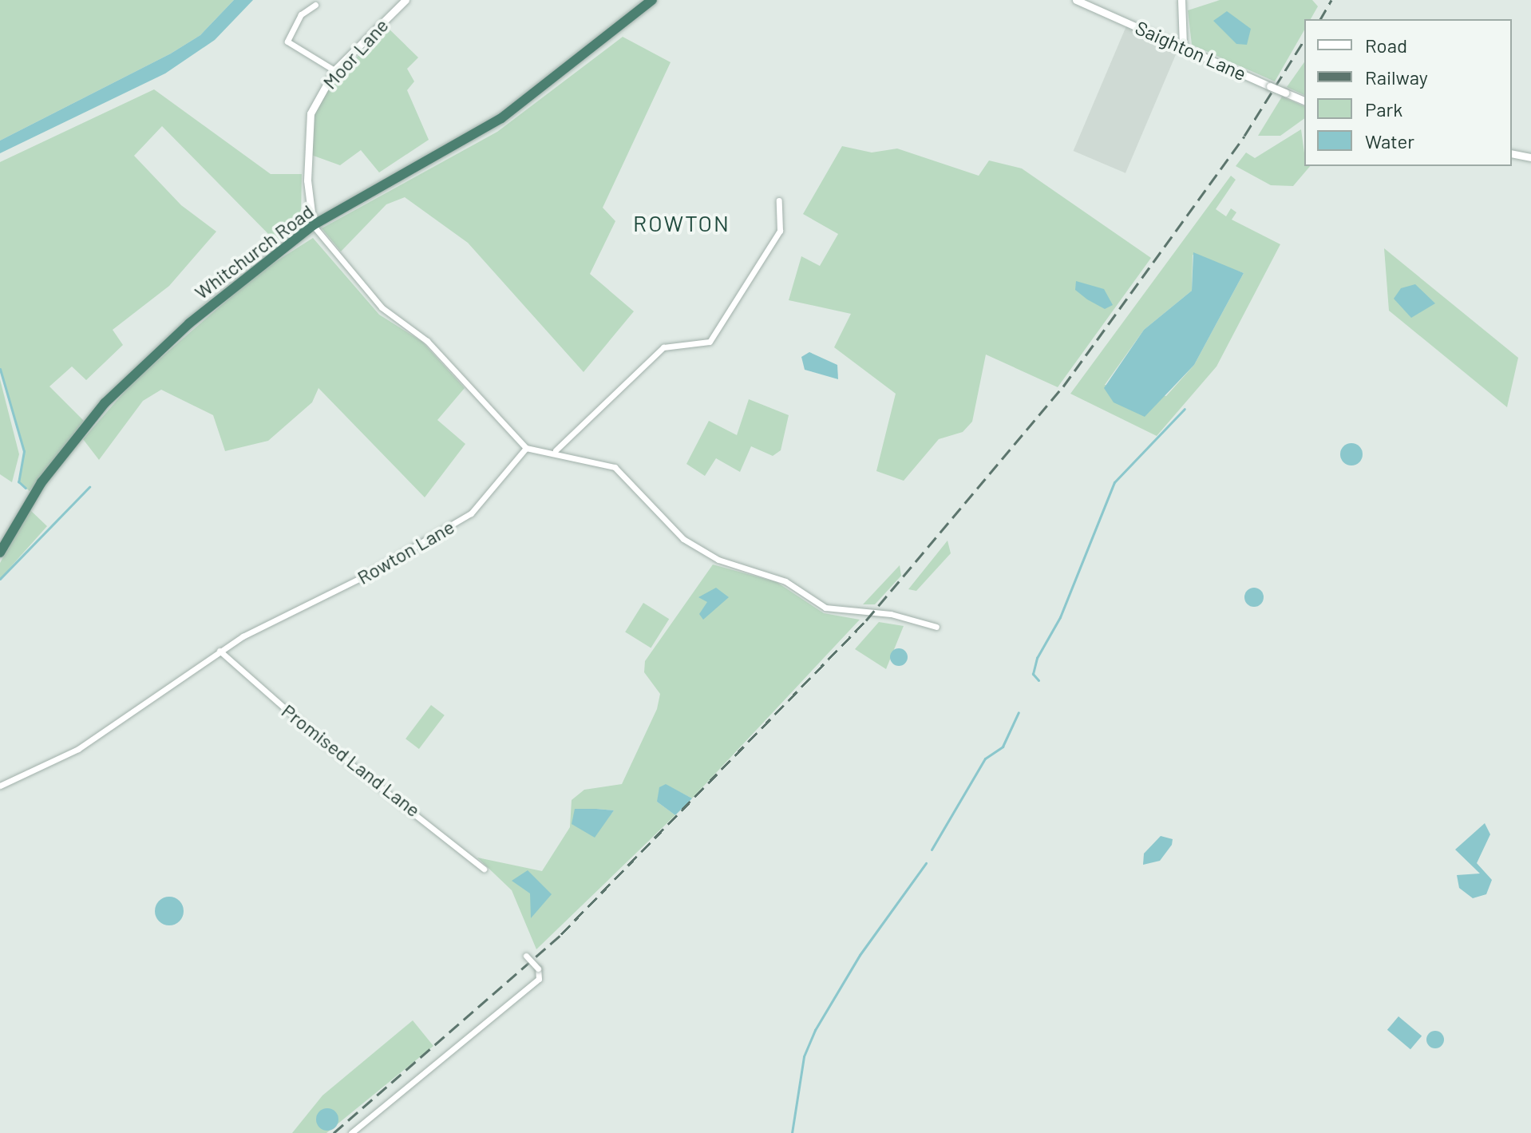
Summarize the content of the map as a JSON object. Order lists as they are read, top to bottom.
{
  "streets": {
    "highway": ["Whitchurch Road"],
    "street": [
      "Saighton Lane",
      "Moor Lane",
      "Rowton Lane",
      "Promised Land Lane"
    ]
  },
  "crossings": [
    ["Moor Lane", "Whitchurch Road"],
    ["Rowton Lane", "Promised Land Lane"]
  ],
  "districts": ["ROWTON"],
  "legend": [
    "Road",
    "Railway",
    "Park",
    "Water"
  ]
}
